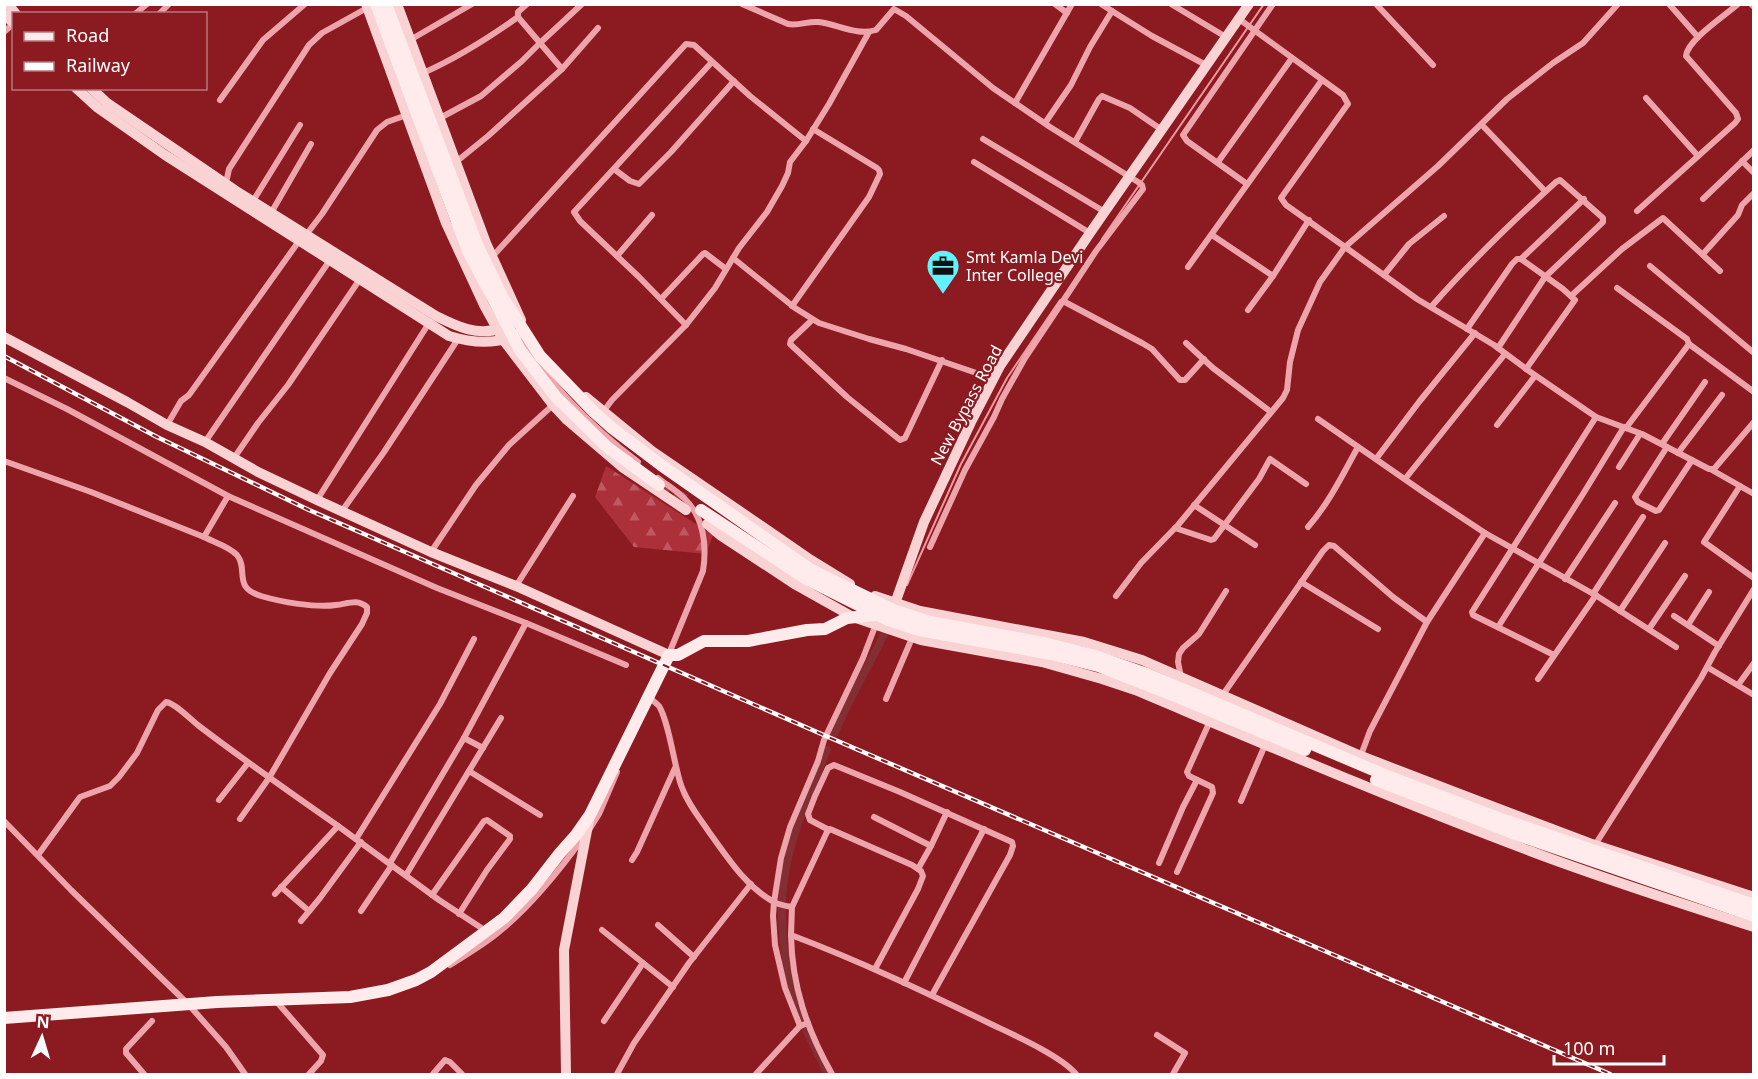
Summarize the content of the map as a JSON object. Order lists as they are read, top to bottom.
{
  "streets": {
    "main road": ["New Bypass Road"]
  },
  "places": {
    "office": ["Smt Kamla Devi Inter College"]
  },
  "legend": ["Road", "Railway"],
  "scale_bar": "100 m",
  "north": "top"
}
